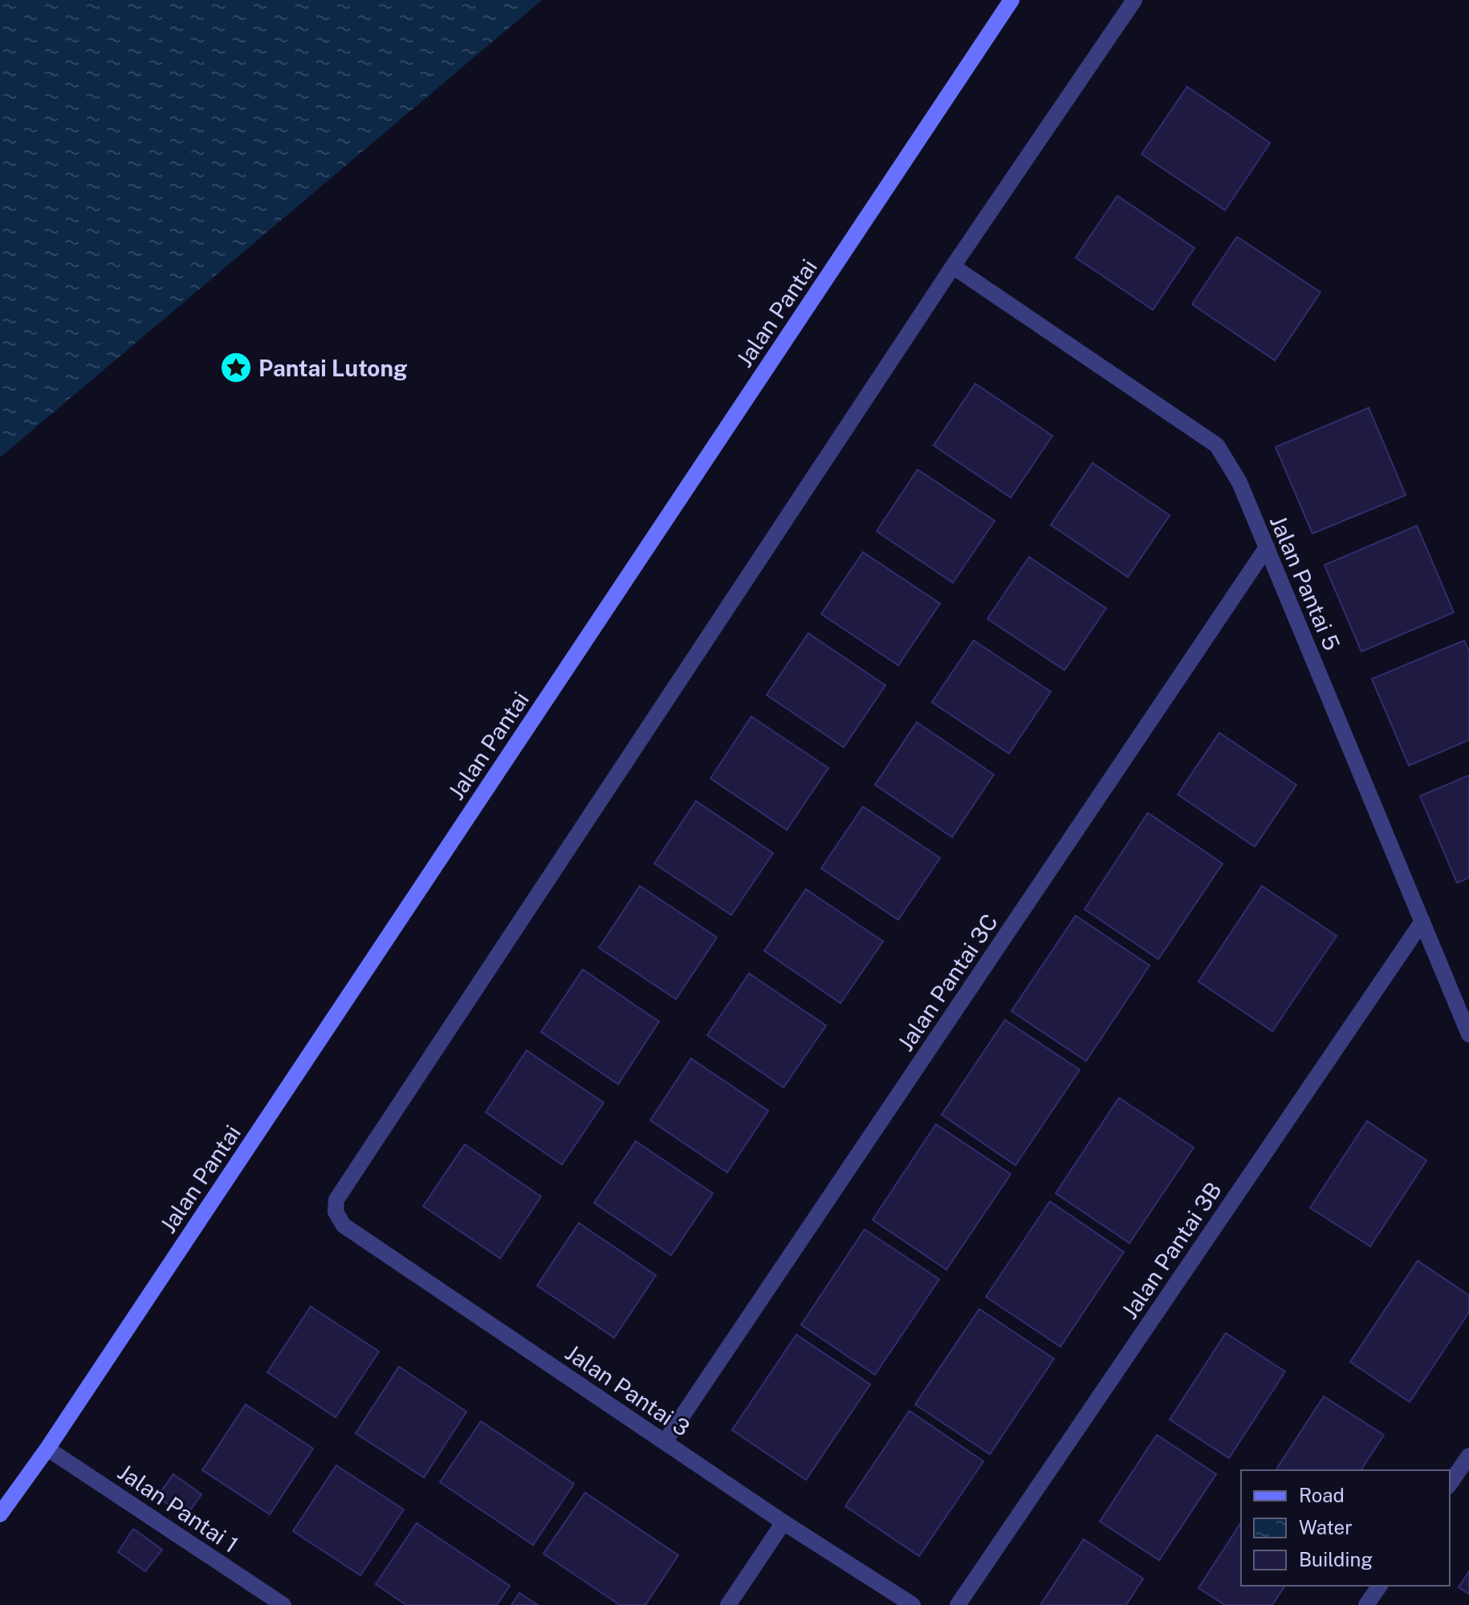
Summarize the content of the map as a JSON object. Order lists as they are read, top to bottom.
{
  "streets": {
    "street": [
      "Jalan Pantai",
      "Jalan Pantai 5",
      "Jalan Pantai 3C",
      "Jalan Pantai 3B",
      "Jalan Pantai 3",
      "Jalan Pantai 1"
    ]
  },
  "crossings": [
    ["Jalan Pantai", "Jalan Pantai 1"],
    ["Jalan Pantai 5", "Jalan Pantai 3C"],
    ["Jalan Pantai 5", "Jalan Pantai 3B"],
    ["Jalan Pantai 5", "Jalan Pantai 3"],
    ["Jalan Pantai 3C", "Jalan Pantai 3"]
  ],
  "places": {
    "place": ["Pantai Lutong"]
  },
  "legend": ["Road", "Water", "Building"]
}
